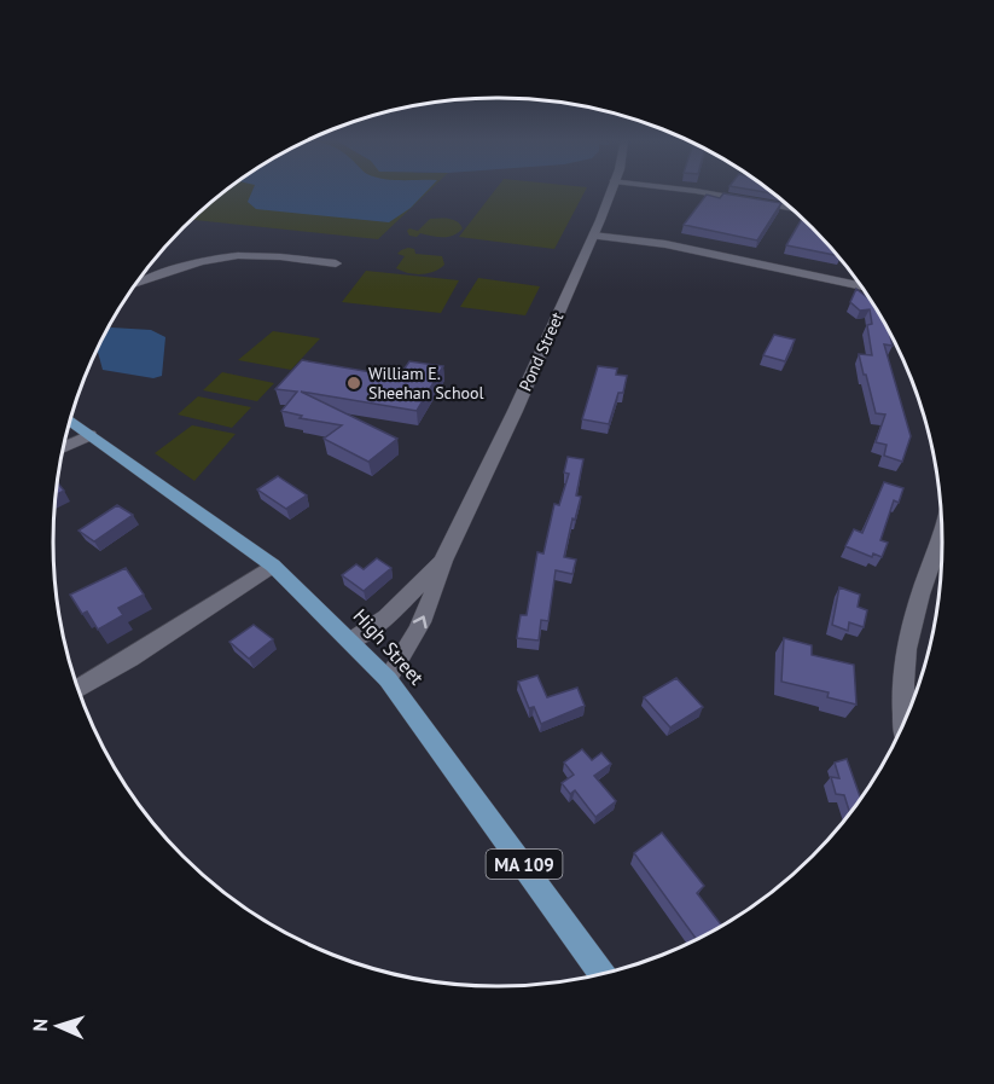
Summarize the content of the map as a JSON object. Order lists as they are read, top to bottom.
{
  "streets": {
    "main road": ["High Street", "MA 109"],
    "street": ["Pond Street"]
  },
  "crossings": [
    ["Pond Street", "High Street"]
  ],
  "places": ["William E. Sheehan School"],
  "north": "left"
}
